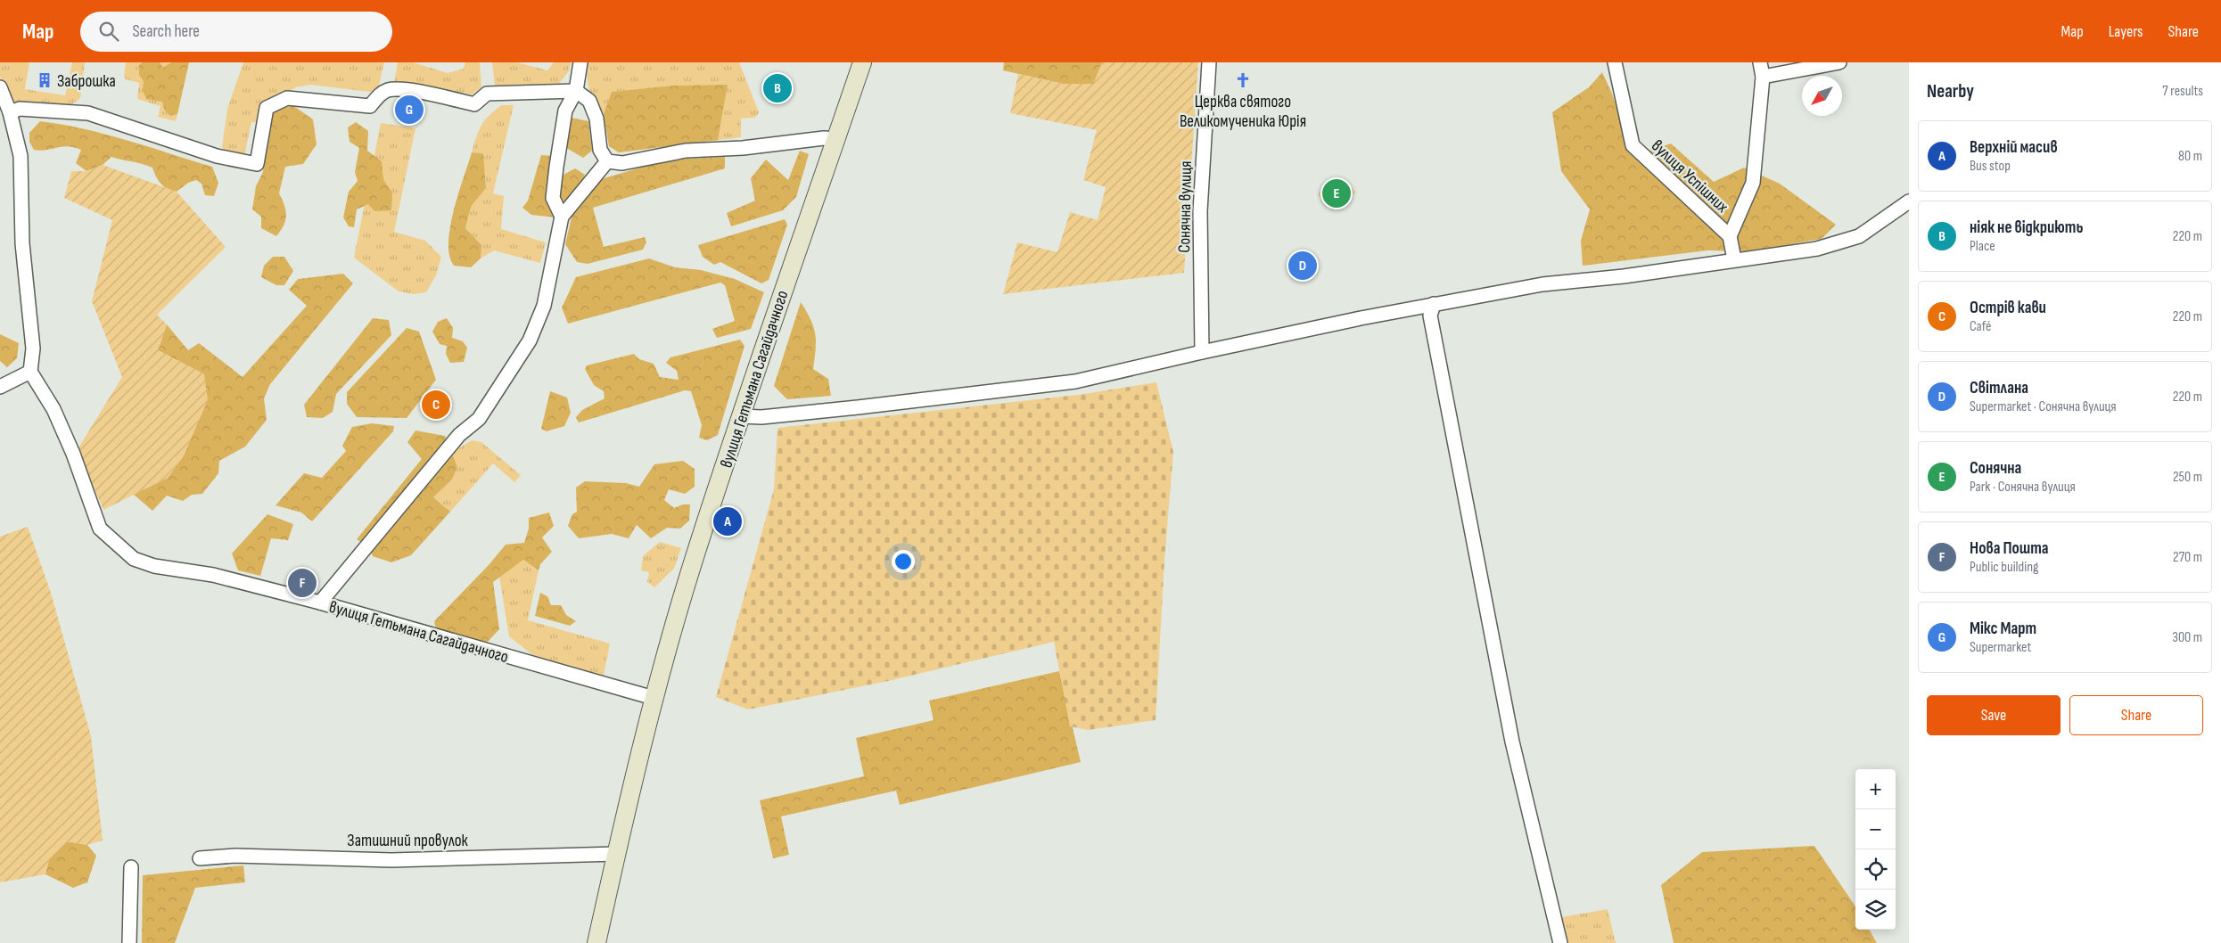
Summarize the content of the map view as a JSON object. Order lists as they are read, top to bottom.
{
  "streets": {
    "main road": ["вулиця Гетьмана Сагайдачного"],
    "street": ["вулиця Успішних", "Сонячна вулиця", "Затишний провулок"]
  },
  "crossings": [
    ["вулиця Гетьмана Сагайдачного", "Затишний провулок"]
  ],
  "places": {
    "building": ["Заброшка"],
    "church": ["Церква святого Великомученика Юрія"]
  },
  "north": "bottom left",
  "page": {
    "header": "Map",
    "search": "Search here",
    "nav": ["Map", "Layers", "Share"],
    "heading": ["Nearby", "7 results"],
    "pins": [
      "B",
      "G",
      "E",
      "D",
      "C",
      "A",
      "F"
    ],
    "list": [
      {
        "mark": "A",
        "name": "Верхній масив",
        "note": "Bus stop",
        "value": "80 m"
      },
      {
        "mark": "B",
        "name": "ніяк не відкриють",
        "note": "Place",
        "value": "220 m"
      },
      {
        "mark": "C",
        "name": "Острів кави",
        "note": "Café",
        "value": "220 m"
      },
      {
        "mark": "D",
        "name": "Світлана",
        "note": "Supermarket · Сонячна вулиця",
        "value": "220 m"
      },
      {
        "mark": "E",
        "name": "Сонячна",
        "note": "Park · Сонячна вулиця",
        "value": "250 m"
      },
      {
        "mark": "F",
        "name": "Нова Пошта",
        "note": "Public building",
        "value": "270 m"
      },
      {
        "mark": "G",
        "name": "Мікс Март",
        "note": "Supermarket",
        "value": "300 m"
      }
    ],
    "buttons": ["Save", "Share"],
    "map_buttons": ["+", "−"]
  }
}
